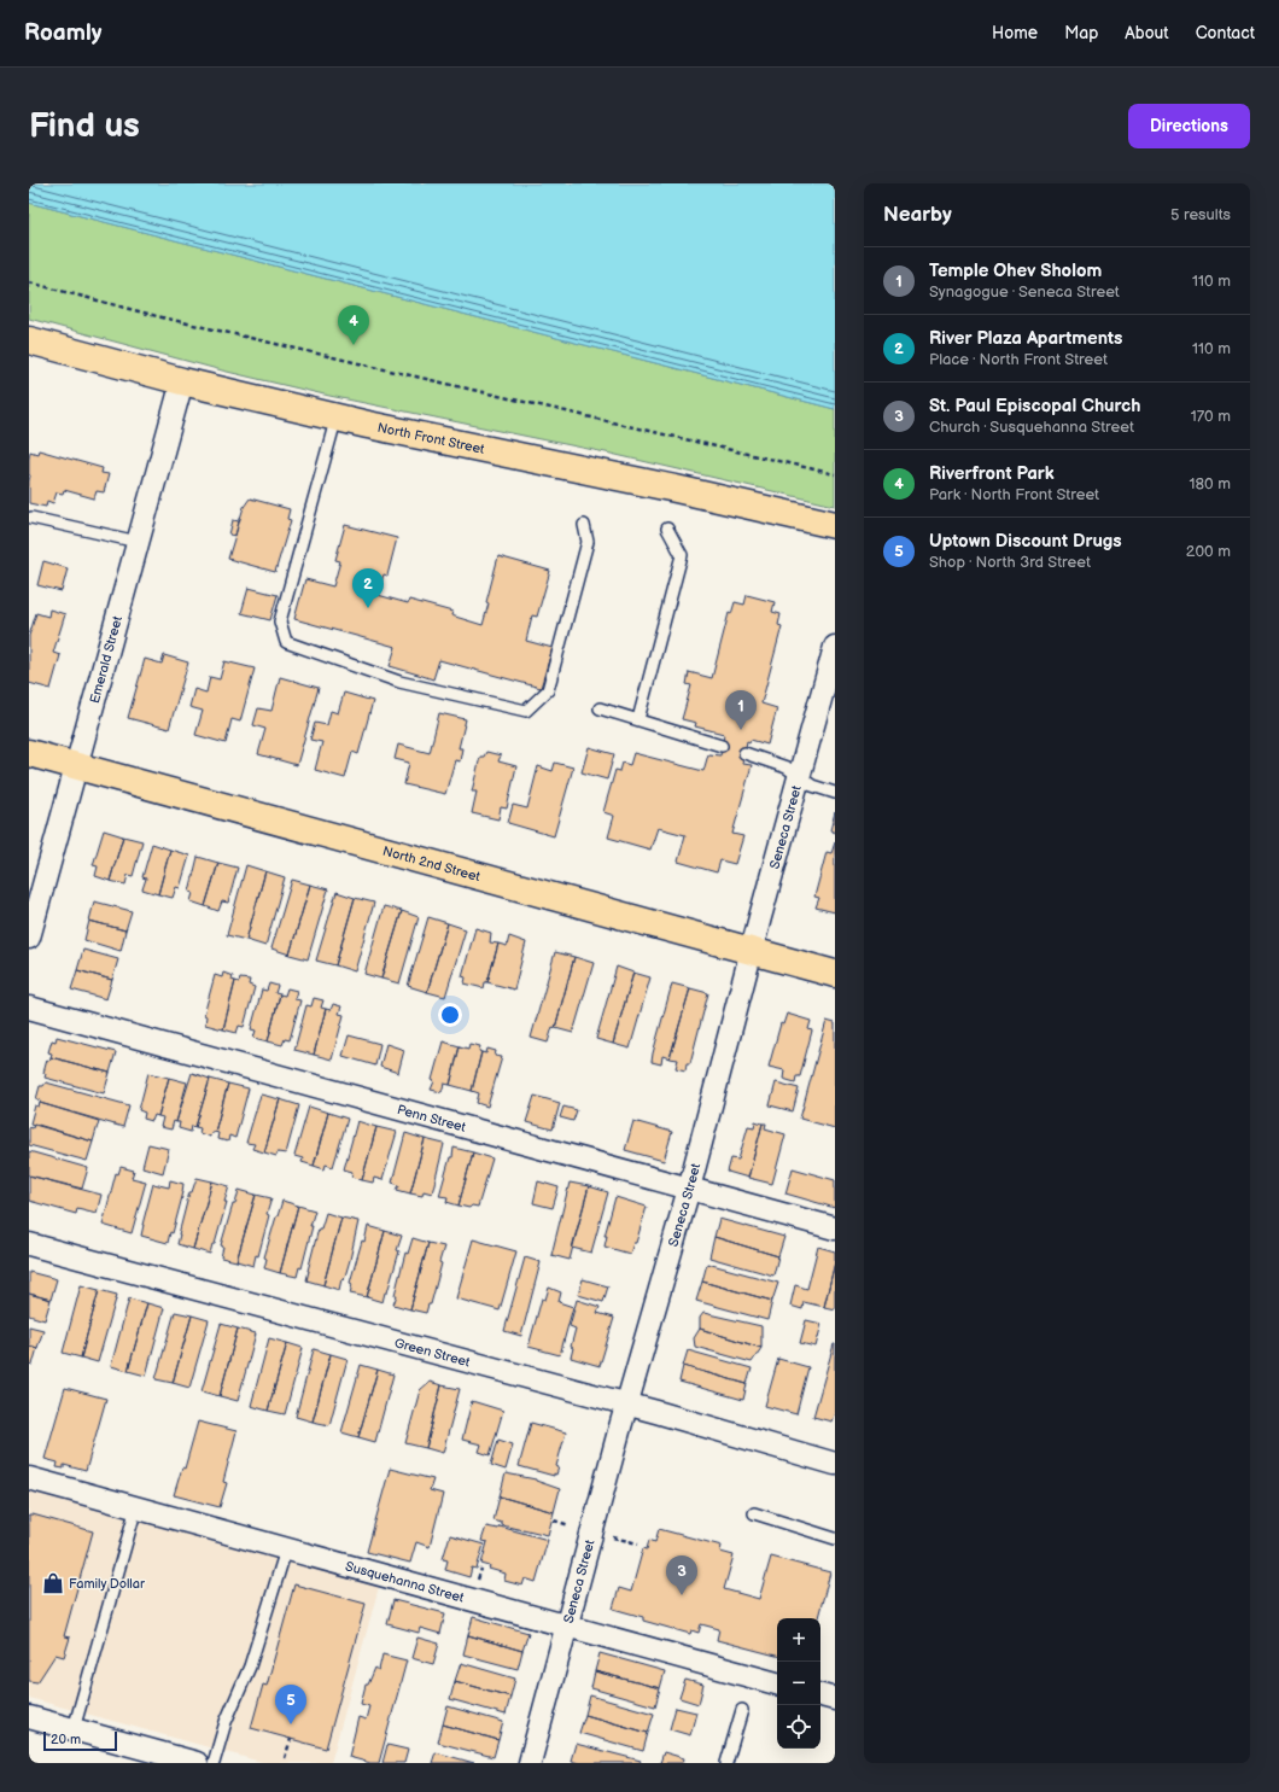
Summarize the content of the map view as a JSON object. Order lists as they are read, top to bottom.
{
  "streets": {
    "main road": ["North Front Street", "North 2nd Street"],
    "street": [
      "Emerald Street",
      "Seneca Street",
      "Penn Street",
      "Green Street",
      "Susquehanna Street"
    ]
  },
  "crossings": [
    ["North Front Street", "Emerald Street"],
    ["Emerald Street", "North 2nd Street"],
    ["Seneca Street", "North 2nd Street"],
    ["Seneca Street", "Penn Street"],
    ["Seneca Street", "Green Street"],
    ["Seneca Street", "Susquehanna Street"]
  ],
  "places": {
    "shop": ["Family Dollar"]
  },
  "scale_bar": "20 m",
  "page": {
    "header": "Roamly",
    "nav": [
      "Home",
      "Map",
      "About",
      "Contact"
    ],
    "buttons": "Directions",
    "title": "Find us",
    "heading": ["Nearby", "5 results"],
    "list": [
      {
        "mark": "1",
        "name": "Temple Ohev Sholom",
        "note": "Synagogue · Seneca Street",
        "value": "110 m"
      },
      {
        "mark": "2",
        "name": "River Plaza Apartments",
        "note": "Place · North Front Street",
        "value": "110 m"
      },
      {
        "mark": "3",
        "name": "St. Paul Episcopal Church",
        "note": "Church · Susquehanna Street",
        "value": "170 m"
      },
      {
        "mark": "4",
        "name": "Riverfront Park",
        "note": "Park · North Front Street",
        "value": "180 m"
      },
      {
        "mark": "5",
        "name": "Uptown Discount Drugs",
        "note": "Shop · North 3rd Street",
        "value": "200 m"
      }
    ],
    "pins": [
      "4",
      "2",
      "1",
      "3",
      "5"
    ],
    "map_buttons": ["+", "−"],
    "scale": "20 m"
  }
}
